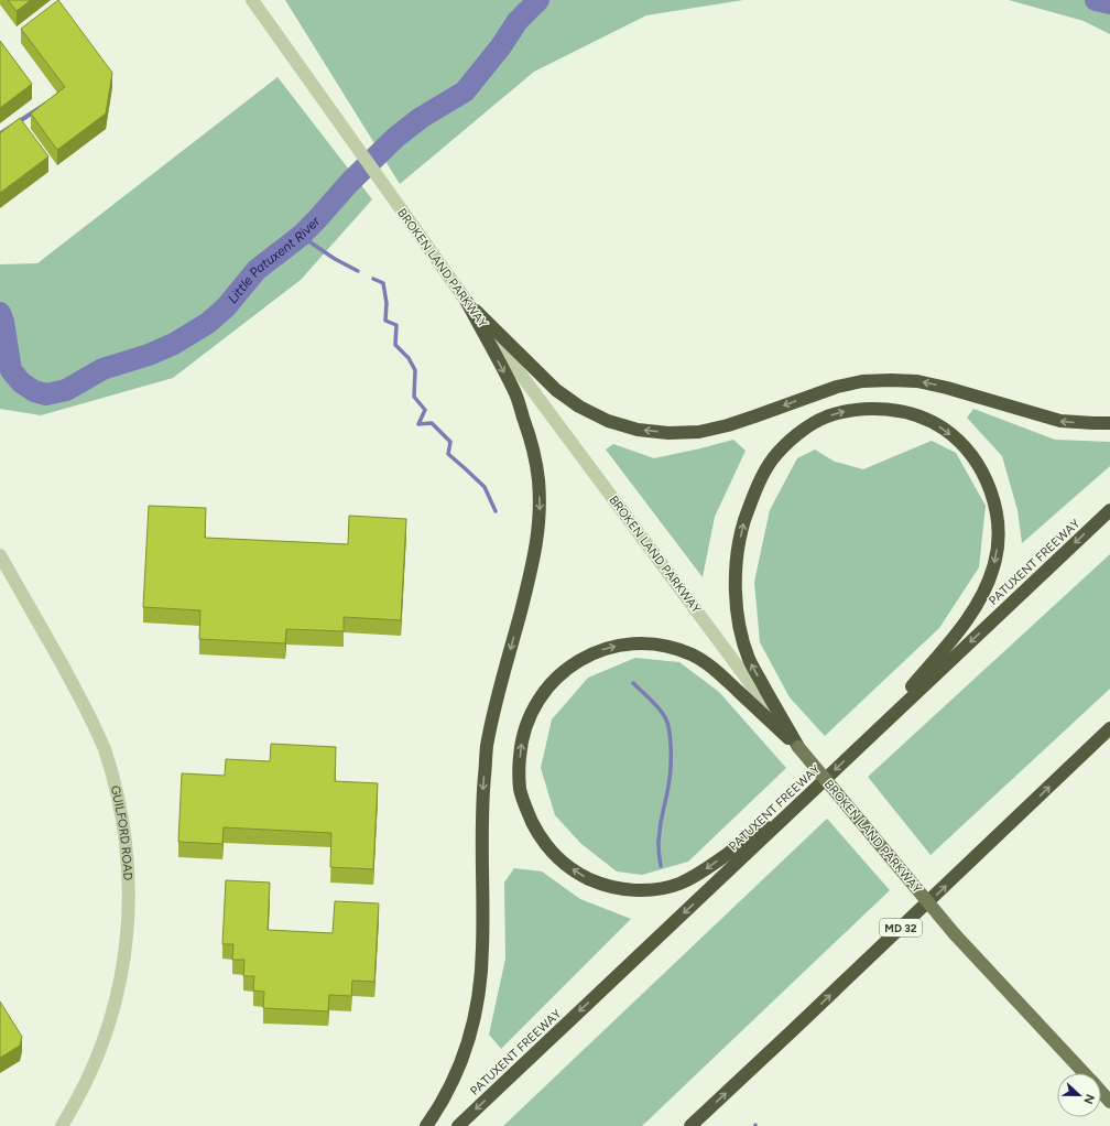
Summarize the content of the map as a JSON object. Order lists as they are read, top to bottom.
{
  "streets": {
    "highway": ["PATUXENT FREEWAY", "MD 32"],
    "main road": ["BROKEN LAND PARKWAY"],
    "street": ["GUILFORD ROAD"]
  },
  "one_way": ["PATUXENT FREEWAY"],
  "water": ["Little Patuxent River"],
  "north": "right"
}
